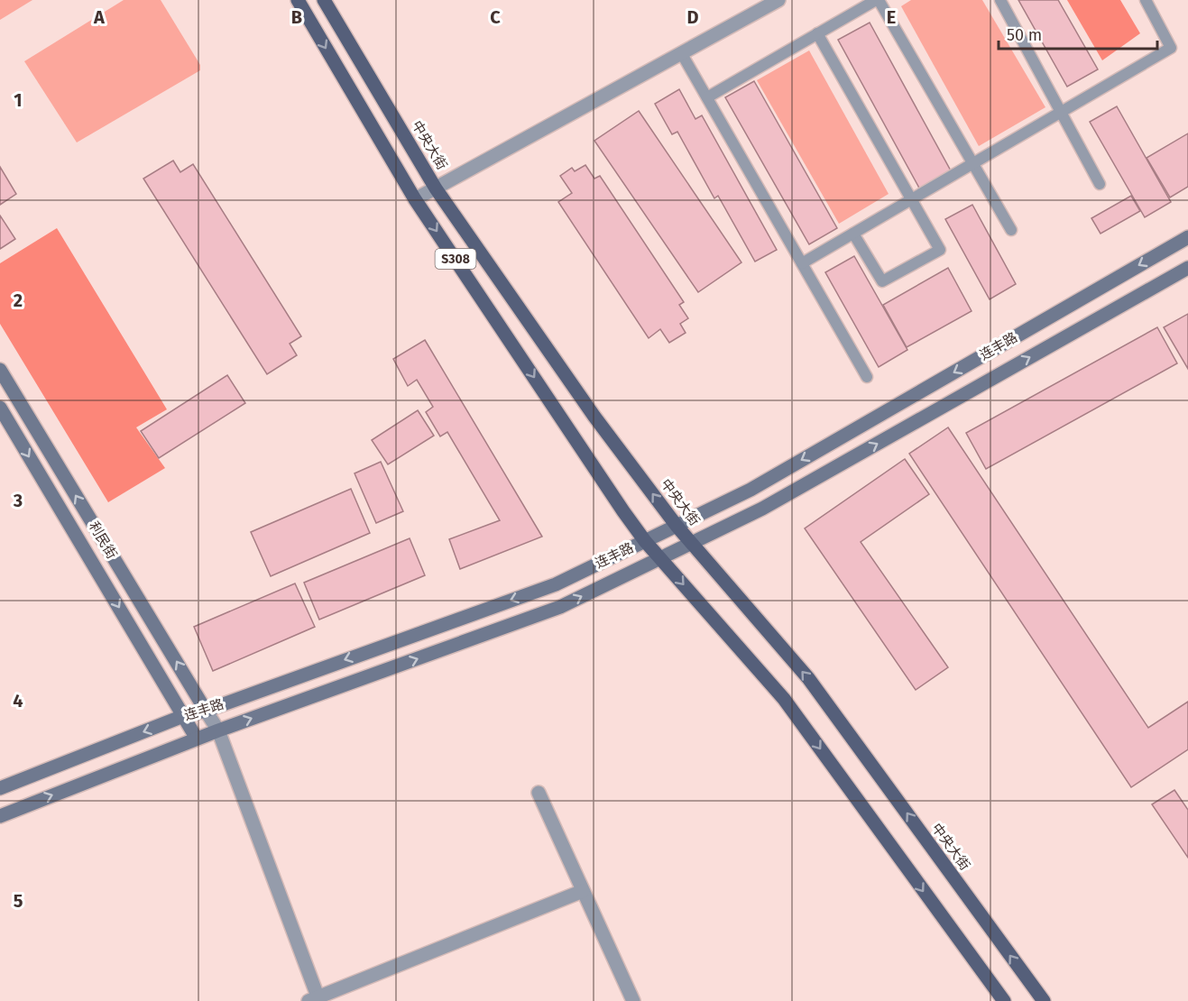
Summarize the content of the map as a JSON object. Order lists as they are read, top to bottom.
{
  "streets": {
    "main road": ["中央大街", "S308"],
    "street": ["连丰路", "利民街"]
  },
  "crossings": [
    ["中央大街", "连丰路"],
    ["S308", "连丰路"],
    ["连丰路", "利民街"]
  ],
  "scale_bar": "50 m",
  "grid": {
    "columns": [
      "A",
      "B",
      "C",
      "D",
      "E"
    ],
    "rows": [
      "1",
      "2",
      "3",
      "4",
      "5"
    ]
  }
}
